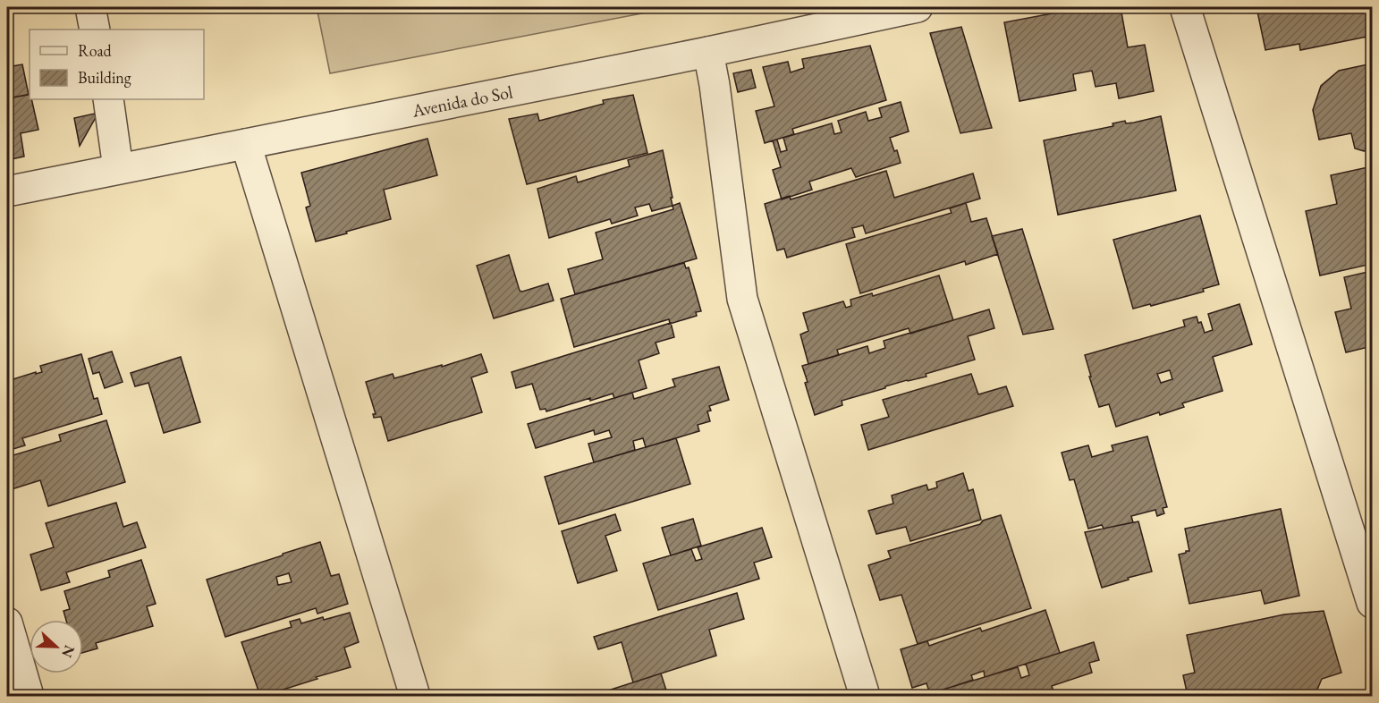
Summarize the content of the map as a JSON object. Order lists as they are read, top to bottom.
{
  "streets": {
    "street": ["Avenida do Sol"]
  },
  "legend": ["Road", "Building"],
  "north": "right"
}
